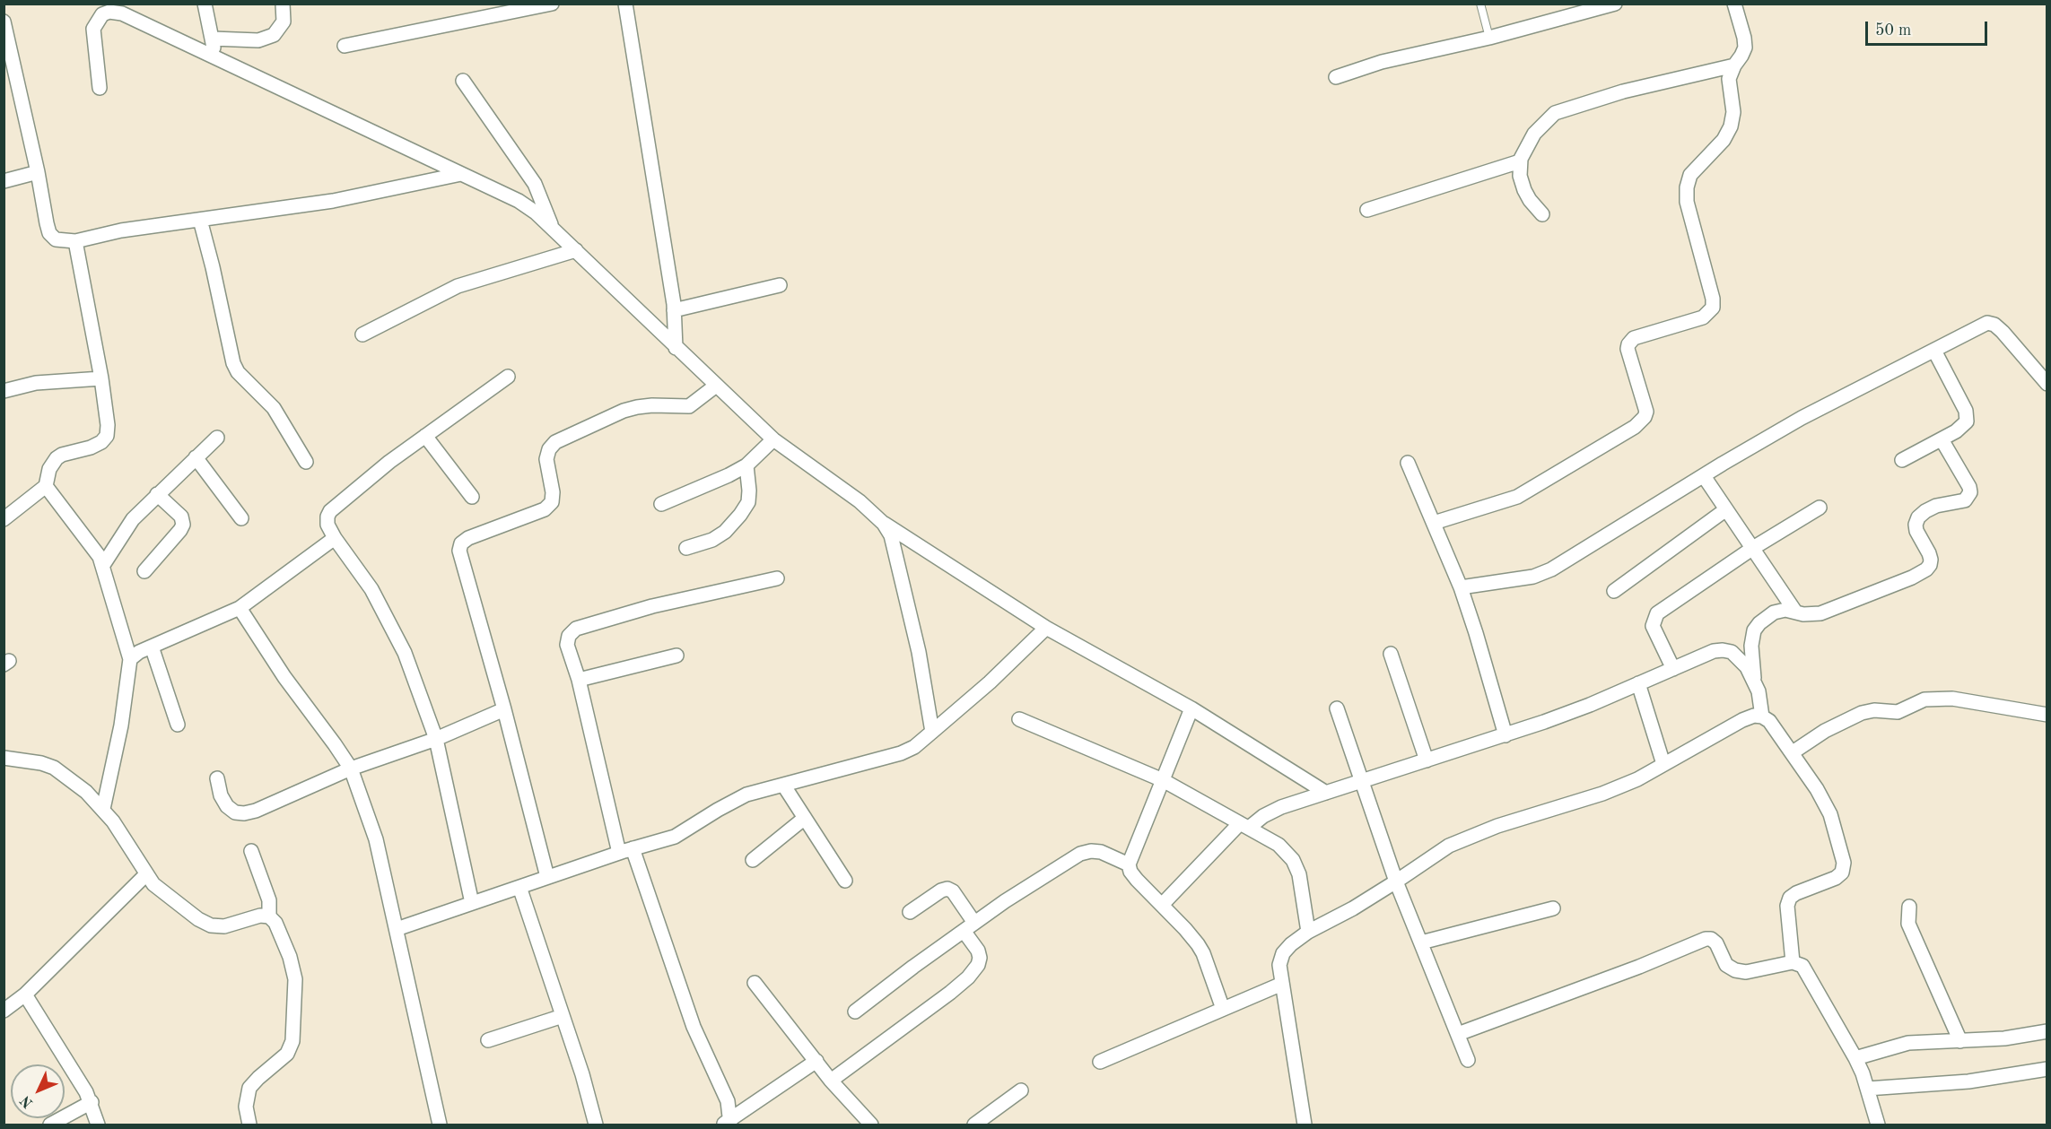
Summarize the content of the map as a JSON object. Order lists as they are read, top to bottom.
{
  "scale_bar": "50 m",
  "north": "bottom left"
}
